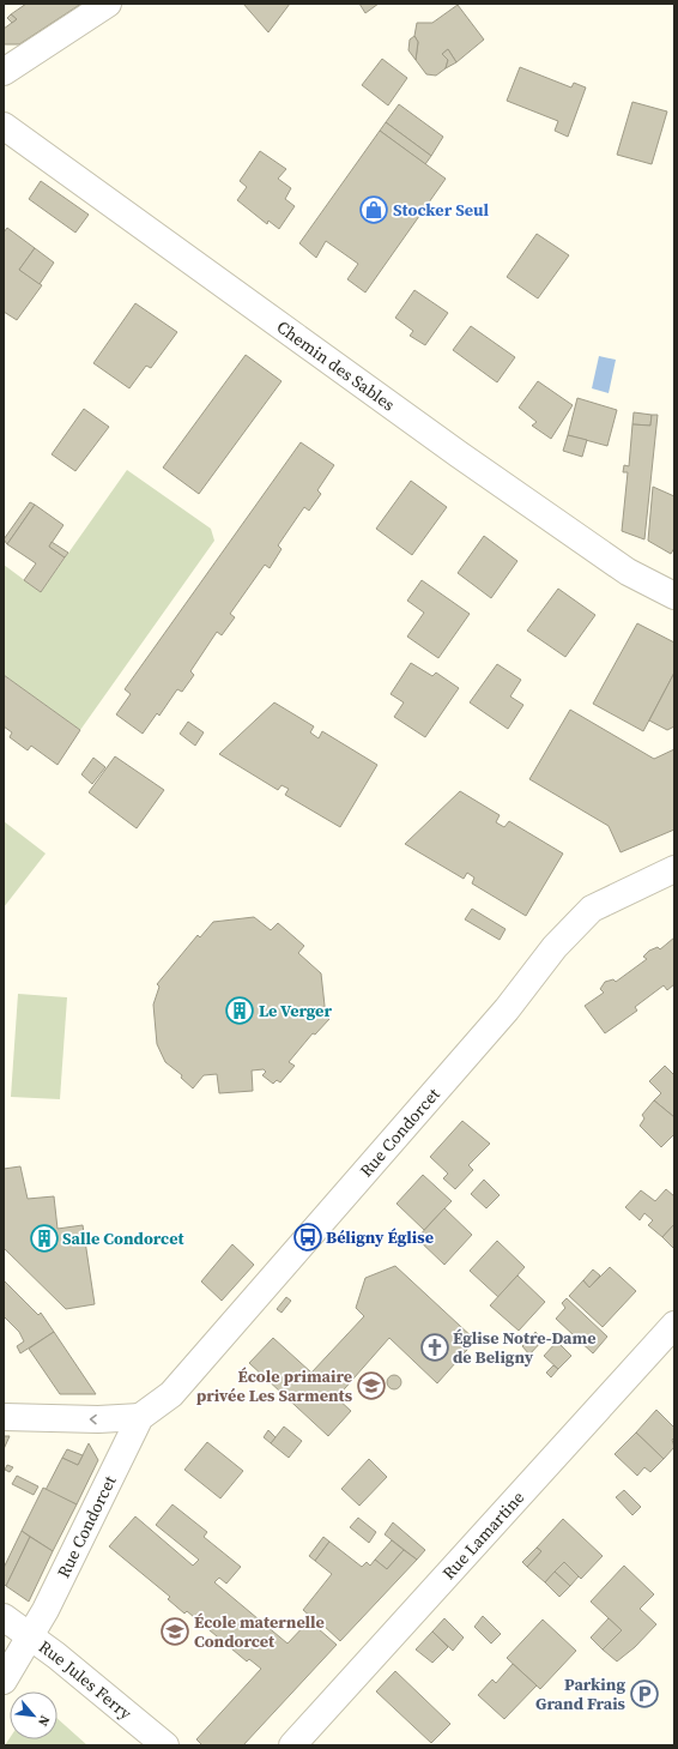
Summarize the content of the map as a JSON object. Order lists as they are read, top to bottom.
{
  "streets": {
    "street": [
      "Chemin des Sables",
      "Rue Condorcet",
      "Rue Lamartine",
      "Rue Jules Ferry"
    ]
  },
  "crossings": [
    ["Rue Condorcet", "Rue Jules Ferry"]
  ],
  "places": {
    "shop": ["Stocker Seul"],
    "building": ["Le Verger", "Salle Condorcet"],
    "bus stop": ["Béligny Église"],
    "church": ["Église Notre-Dame de Beligny"],
    "school or university": ["École primaire privée Les Sarments", "École maternelle Condorcet"],
    "parking": ["Parking Grand Frais"]
  },
  "north": "bottom right"
}
